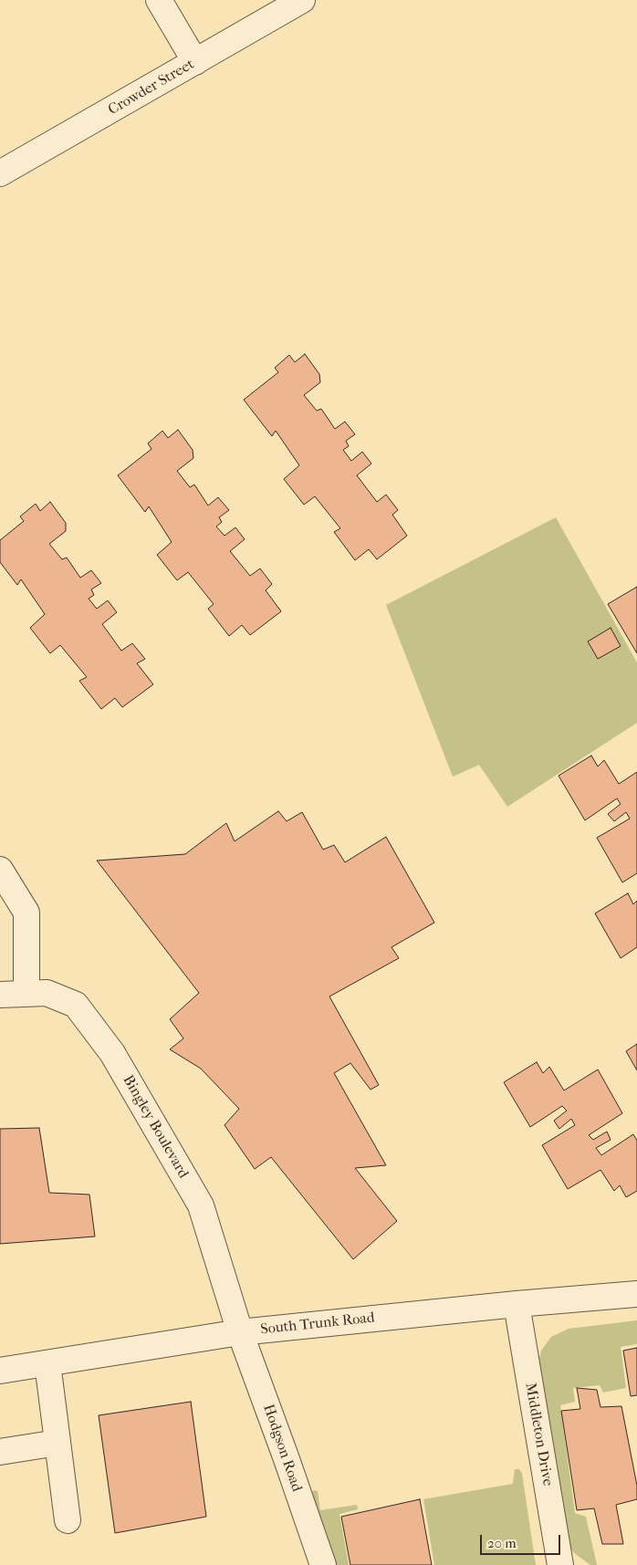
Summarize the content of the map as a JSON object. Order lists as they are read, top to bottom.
{
  "streets": {
    "street": [
      "Crowder Street",
      "Bingley Boulevard",
      "South Trunk Road",
      "Middleton Drive",
      "Hodgson Road"
    ]
  },
  "crossings": [
    ["Bingley Boulevard", "South Trunk Road"],
    ["Bingley Boulevard", "Hodgson Road"],
    ["South Trunk Road", "Middleton Drive"],
    ["South Trunk Road", "Hodgson Road"]
  ],
  "scale_bar": "20 m"
}
